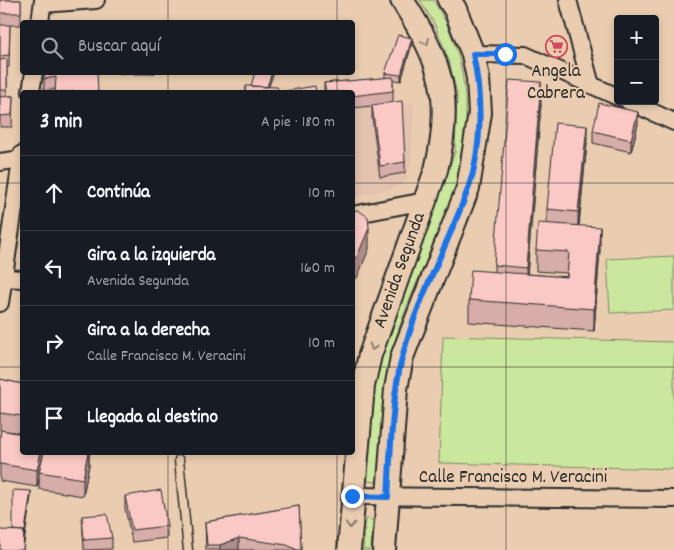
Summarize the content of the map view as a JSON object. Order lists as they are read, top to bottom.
{
  "streets": {
    "main road": ["Avenida Segunda"],
    "street": ["Calle Francisco M. Veracini"]
  },
  "crossings": [
    ["Avenida Segunda", "Calle Francisco M. Veracini"]
  ],
  "places": {
    "supermarket": ["Angela Cabrera"]
  },
  "page": {
    "map_buttons": ["+", "−"],
    "search": "Buscar aquí",
    "heading": ["3 min", "A pie · 180 m"],
    "list": [
      ["Continúa", "10 m"],
      ["Gira a la izquierda", "Avenida Segunda", "160 m"],
      ["Gira a la derecha", "Calle Francisco M. Veracini", "10 m"],
      "Llegada al destino"
    ]
  }
}
